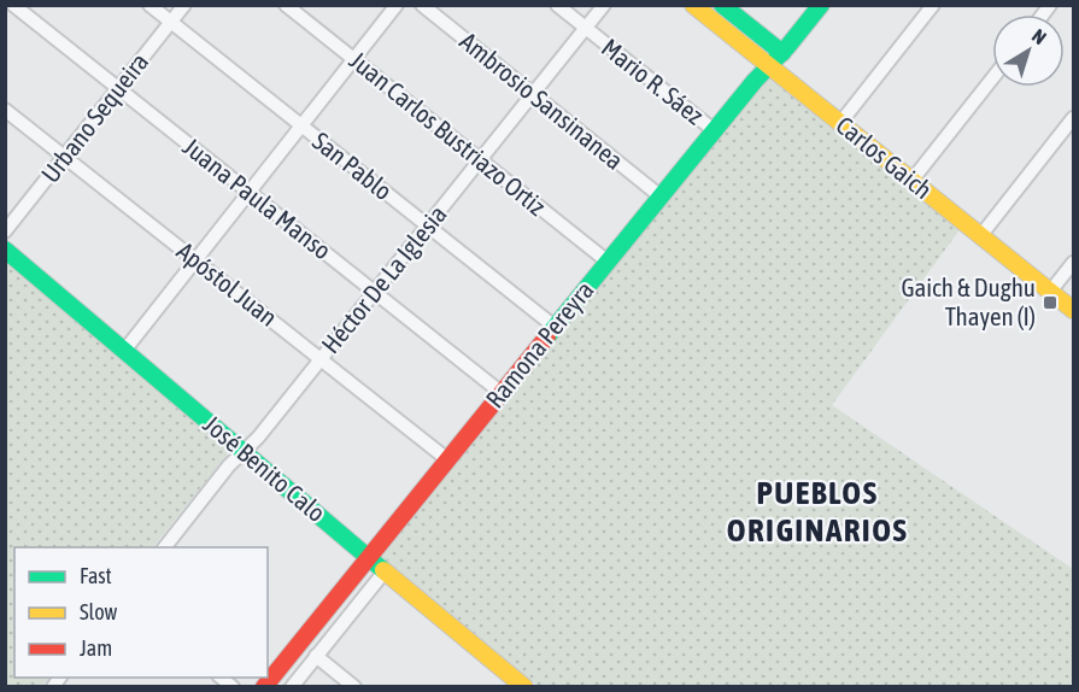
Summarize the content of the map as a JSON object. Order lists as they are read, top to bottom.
{
  "streets": {
    "street": [
      "Mario R. Sáez",
      "Ambrosio Sansinanea",
      "Urbano Sequeira",
      "Juan Carlos Bustriazo Ortiz",
      "Carlos Gaich",
      "San Pablo",
      "Juana Paula Manso",
      "Héctor De La Iglesia",
      "Apóstol Juan",
      "Ramona Pereyra",
      "José Benito Calo"
    ]
  },
  "crossings": [
    ["Mario R. Sáez", "Héctor De La Iglesia"],
    ["Mario R. Sáez", "Ramona Pereyra"],
    ["Ambrosio Sansinanea", "Héctor De La Iglesia"],
    ["Ambrosio Sansinanea", "Ramona Pereyra"],
    ["Urbano Sequeira", "San Pablo"],
    ["Urbano Sequeira", "Juana Paula Manso"],
    ["Urbano Sequeira", "Apóstol Juan"],
    ["Juan Carlos Bustriazo Ortiz", "Héctor De La Iglesia"],
    ["Juan Carlos Bustriazo Ortiz", "Ramona Pereyra"],
    ["Carlos Gaich", "Ramona Pereyra"],
    ["San Pablo", "Héctor De La Iglesia"],
    ["San Pablo", "Ramona Pereyra"],
    ["Juana Paula Manso", "Héctor De La Iglesia"],
    ["Juana Paula Manso", "Ramona Pereyra"],
    ["Héctor De La Iglesia", "Apóstol Juan"],
    ["Héctor De La Iglesia", "José Benito Calo"],
    ["Apóstol Juan", "Ramona Pereyra"],
    ["Ramona Pereyra", "José Benito Calo"]
  ],
  "districts": ["PUEBLOS ORIGINARIOS"],
  "places": {
    "transit": ["Gaich & Dughu Thayen (I)"]
  },
  "legend": ["Fast", "Slow", "Jam"],
  "north": "top right"
}
